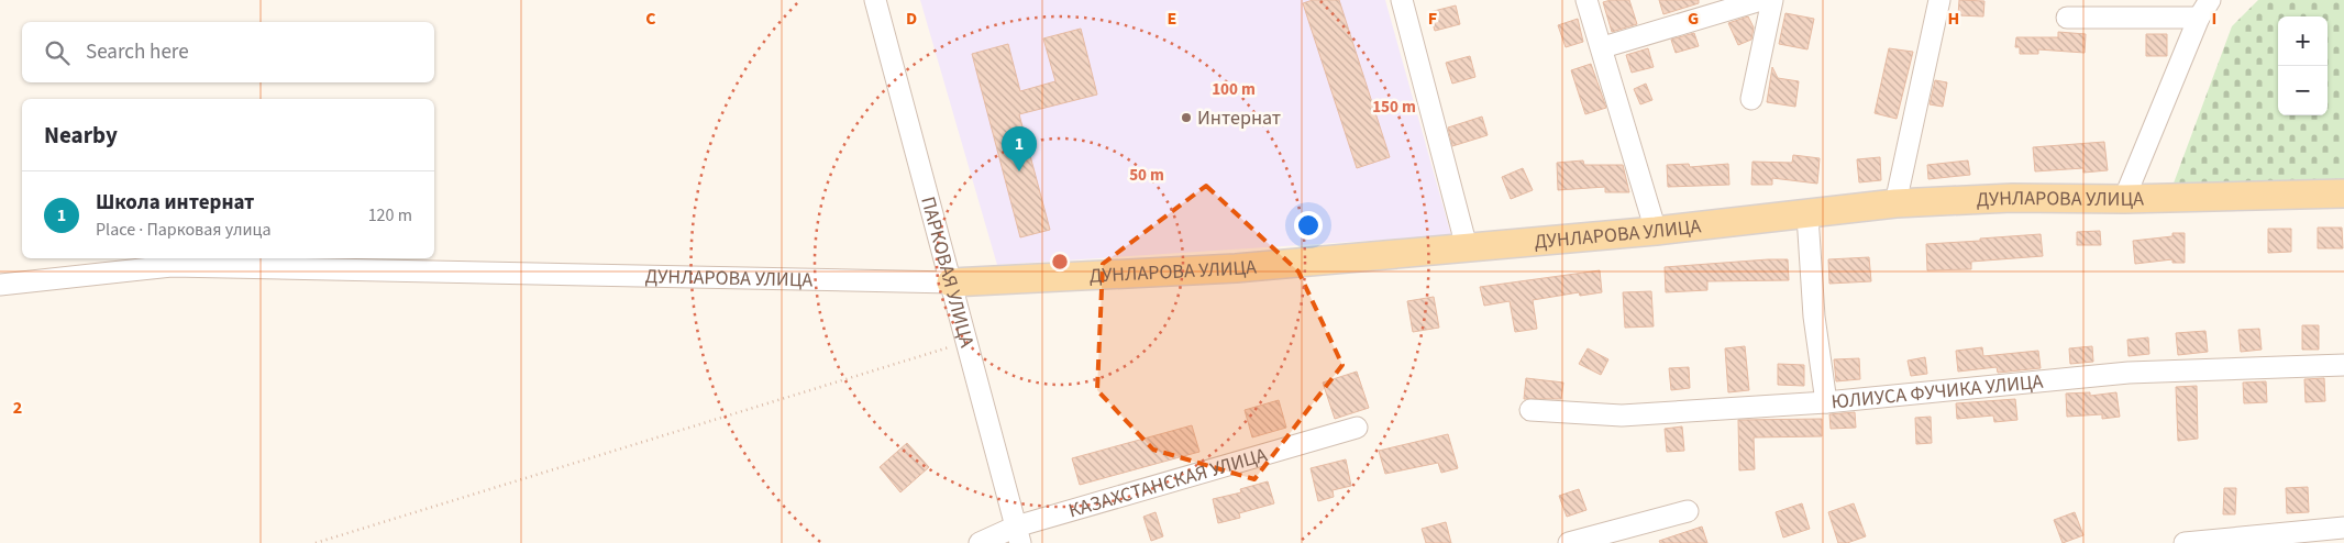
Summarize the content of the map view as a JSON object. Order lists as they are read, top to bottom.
{
  "streets": {
    "main road": ["ДУНЛАРОВА УЛИЦА"],
    "street": ["ПАРКОВАЯ УЛИЦА", "ЮЛИУСА ФУЧИКА УЛИЦА", "КАЗАХСТАНСКАЯ УЛИЦА"]
  },
  "crossings": [
    ["ДУНЛАРОВА УЛИЦА", "ПАРКОВАЯ УЛИЦА"],
    ["ПАРКОВАЯ УЛИЦА", "КАЗАХСТАНСКАЯ УЛИЦА"]
  ],
  "places": ["Интернат"],
  "page": {
    "map_buttons": ["+", "−"],
    "search": "Search here",
    "heading": "Nearby",
    "pins": "1",
    "list": [
      {
        "mark": "1",
        "name": "Школа интернат",
        "note": "Place · Парковая улица",
        "value": "120 m"
      }
    ]
  },
  "grid": {
    "columns": [
      "C",
      "D",
      "E",
      "F",
      "G",
      "H",
      "I"
    ],
    "rows": ["2"]
  },
  "rings": ["100 m", "150 m", "50 m"]
}
